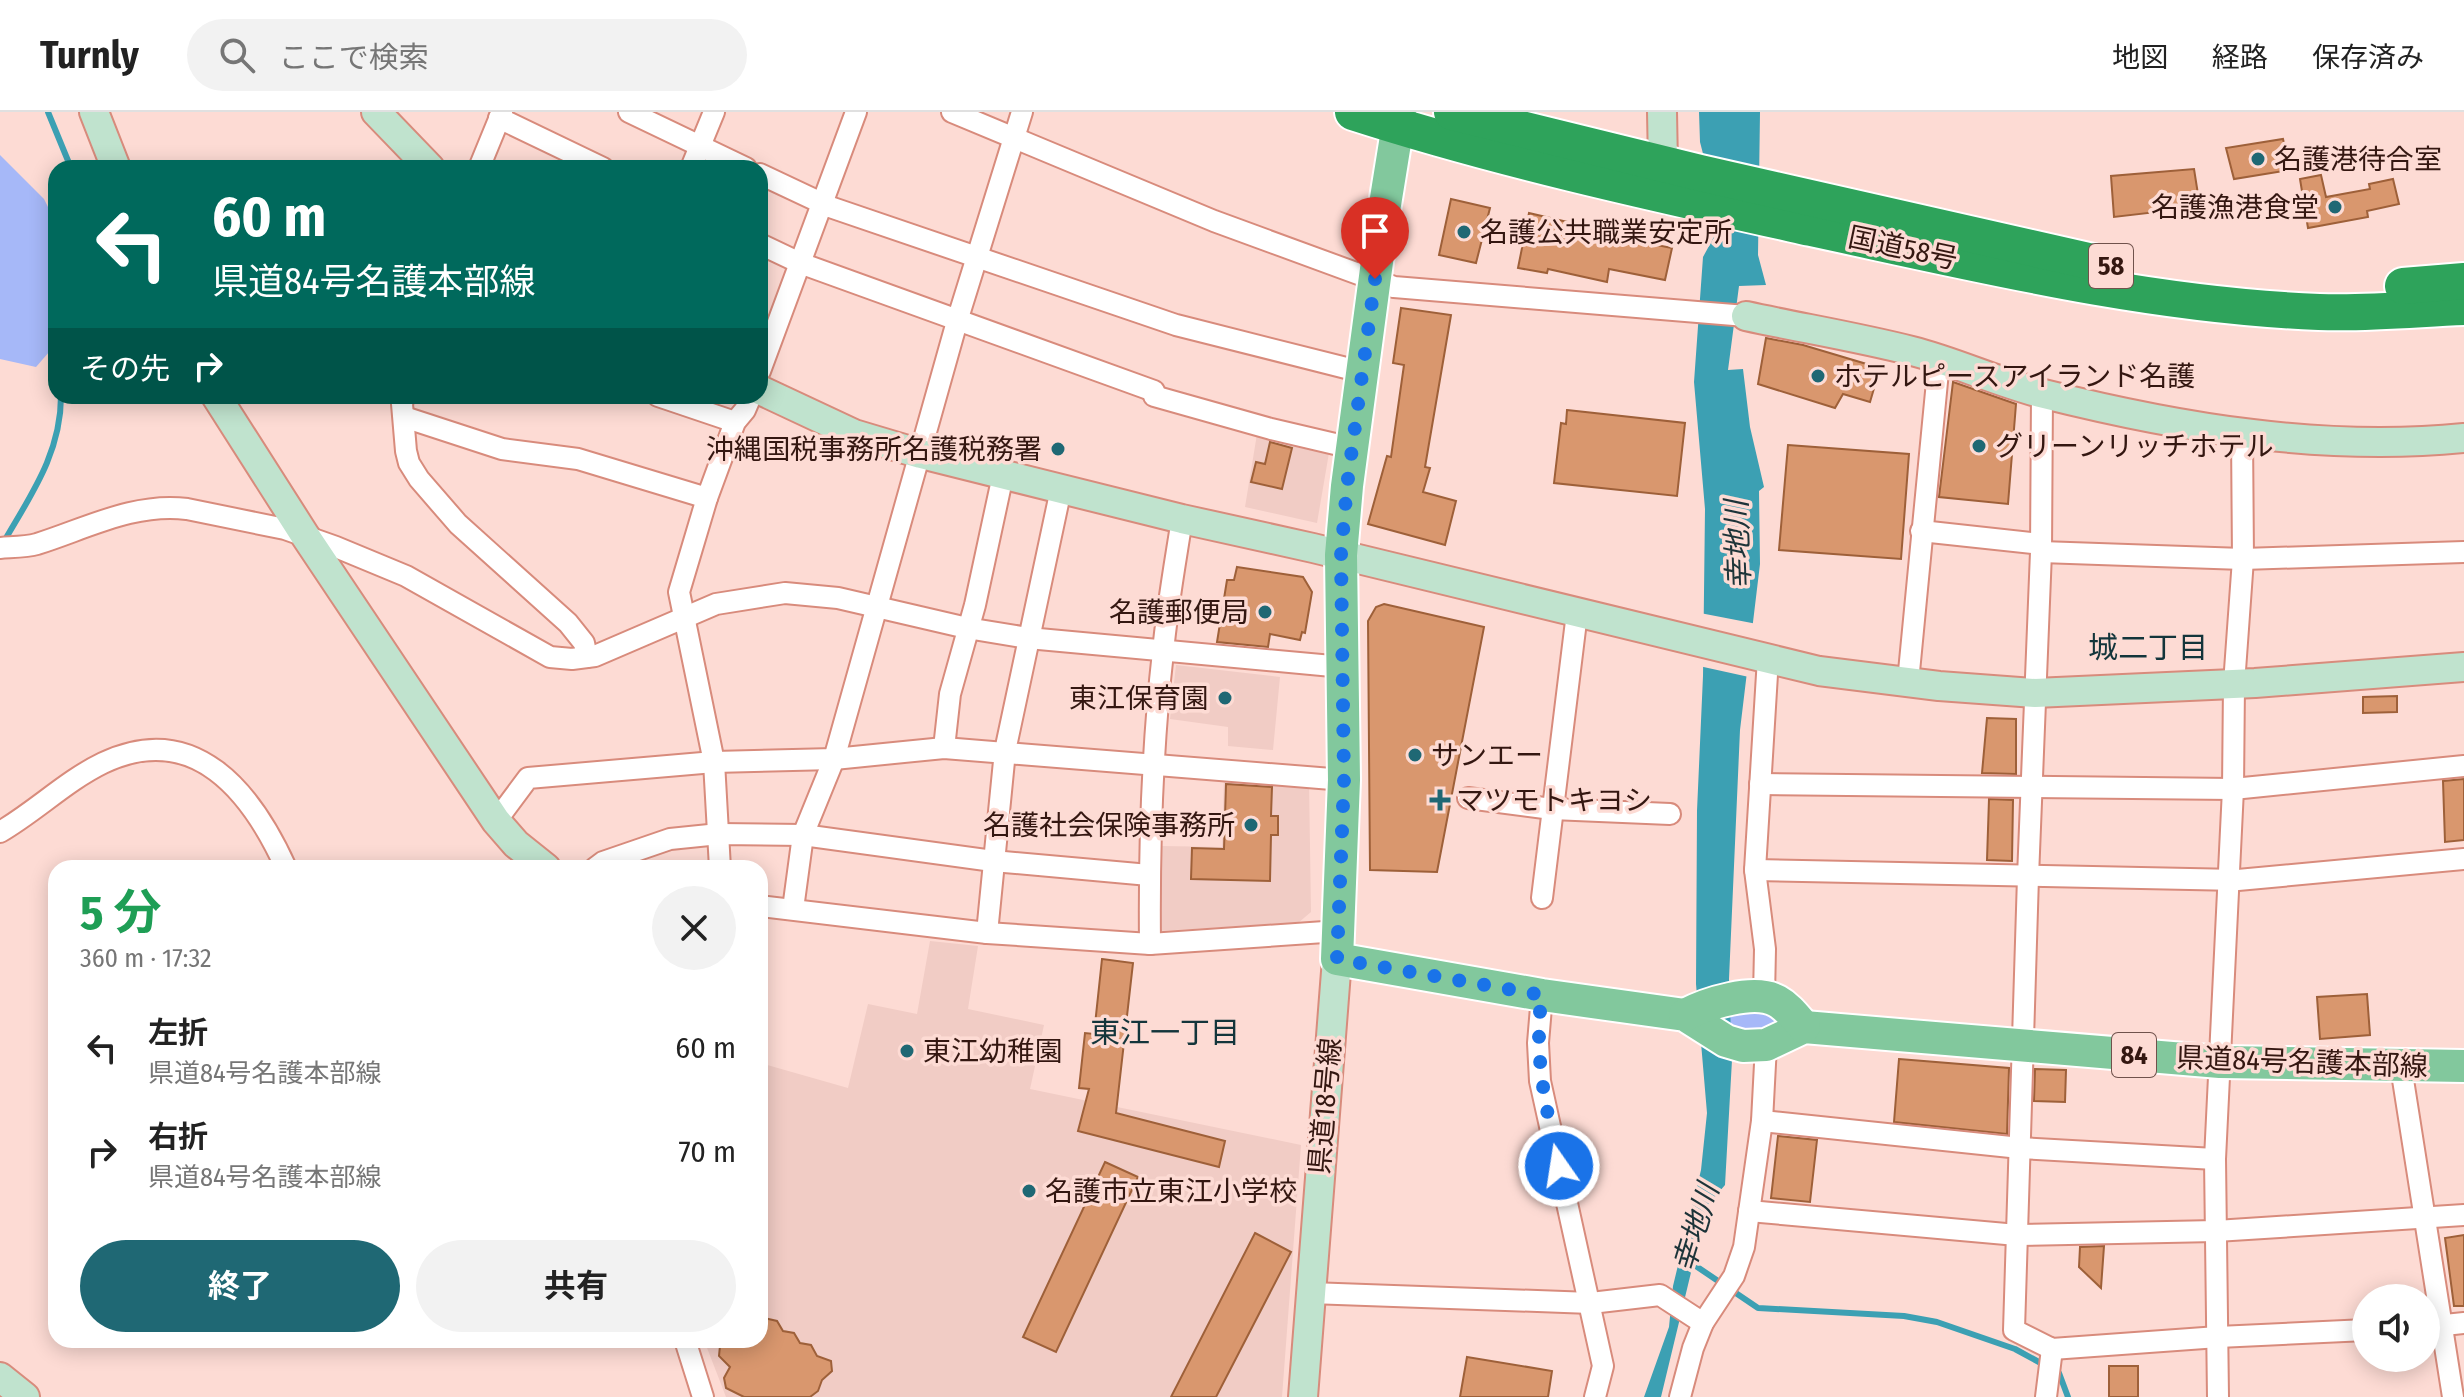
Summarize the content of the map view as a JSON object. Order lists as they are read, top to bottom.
{
  "streets": {
    "highway": ["国道58号", "58"],
    "main road": ["84", "県道84号名護本部線"],
    "street": ["県道18号線"]
  },
  "districts": ["城二丁目", "東江一丁目"],
  "water": ["幸地川"],
  "places": {
    "other": [
      "名護港待合室",
      "名護漁港食堂",
      "名護公共職業安定所",
      "ホテルピースアイランド名護",
      "グリーンリッチホテル",
      "沖縄国税事務所名護税務署",
      "名護郵便局",
      "東江保育園",
      "サンエー",
      "名護社会保険事務所",
      "東江幼稚園",
      "名護市立東江小学校"
    ],
    "health": ["マツモトキヨシ"]
  },
  "page": {
    "header": "Turnly",
    "search": "ここで検索",
    "nav": ["地図", "経路", "保存済み"],
    "turn": ["60 m", "県道84号名護本部線"],
    "then": "その先",
    "heading": ["5 分", "360 m · 17:32"],
    "list": [
      {
        "name": "左折",
        "note": "県道84号名護本部線",
        "value": "60 m"
      },
      {
        "name": "右折",
        "note": "県道84号名護本部線",
        "value": "70 m"
      }
    ],
    "buttons": ["終了", "共有"]
  }
}
